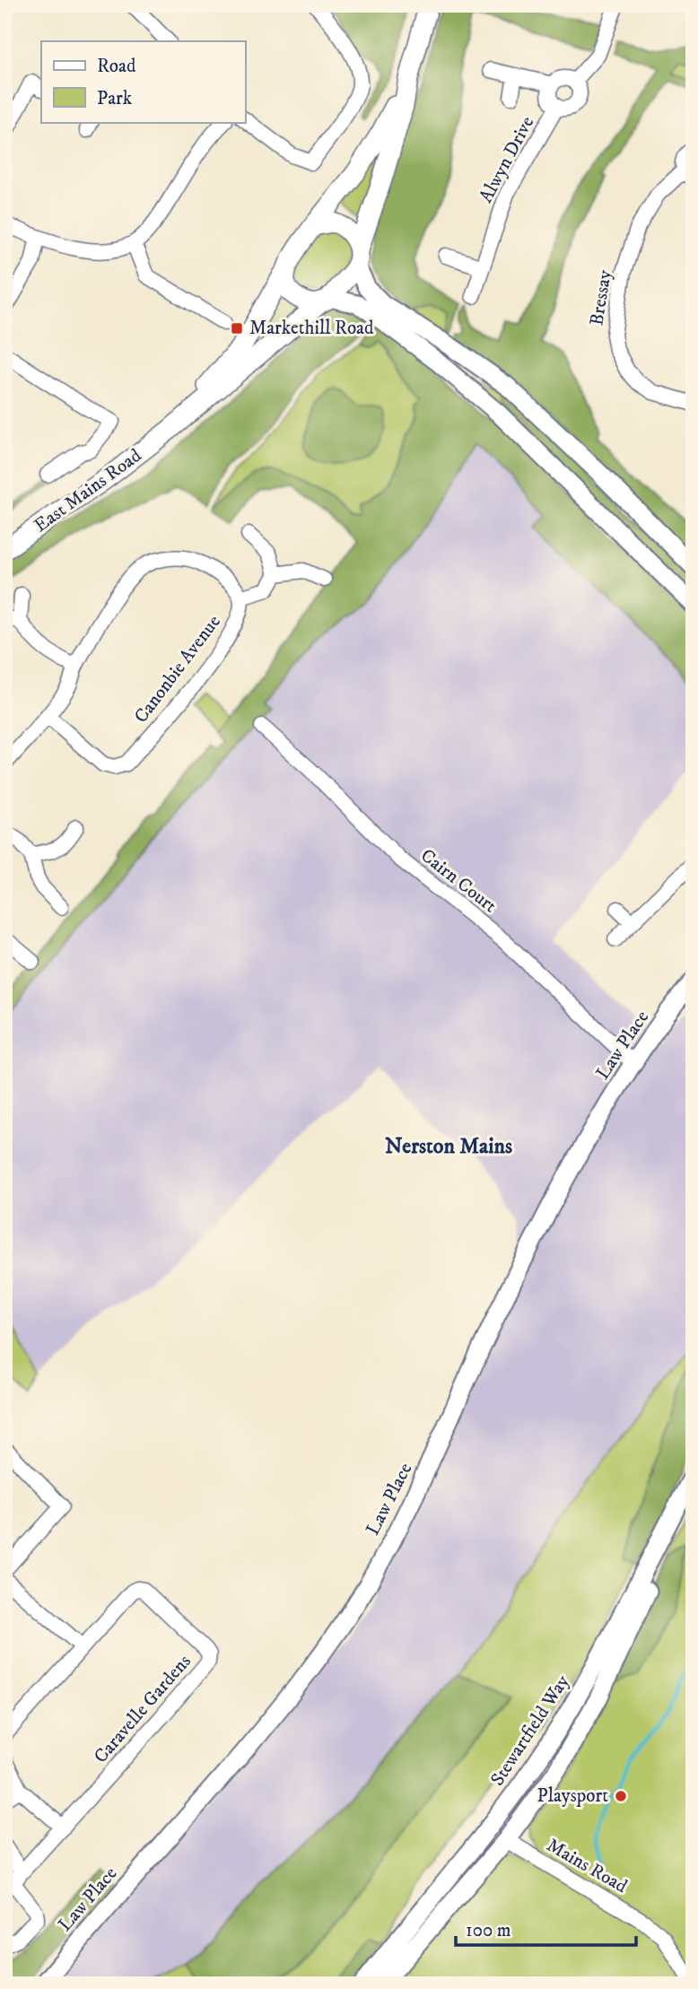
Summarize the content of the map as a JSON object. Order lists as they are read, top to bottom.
{
  "streets": {
    "main road": ["East Mains Road"],
    "street": [
      "Alwyn Drive",
      "Bressay",
      "Canonbie Avenue",
      "Cairn Court",
      "Law Place",
      "Caravelle Gardens",
      "Stewartfield Way",
      "Mains Road"
    ]
  },
  "crossings": [
    ["Cairn Court", "Law Place"],
    ["Stewartfield Way", "Mains Road"]
  ],
  "districts": ["Nerston Mains"],
  "places": {
    "transit": ["Markethill Road"],
    "other": ["Playsport"]
  },
  "legend": ["Road", "Park"],
  "scale_bar": "100 m"
}
